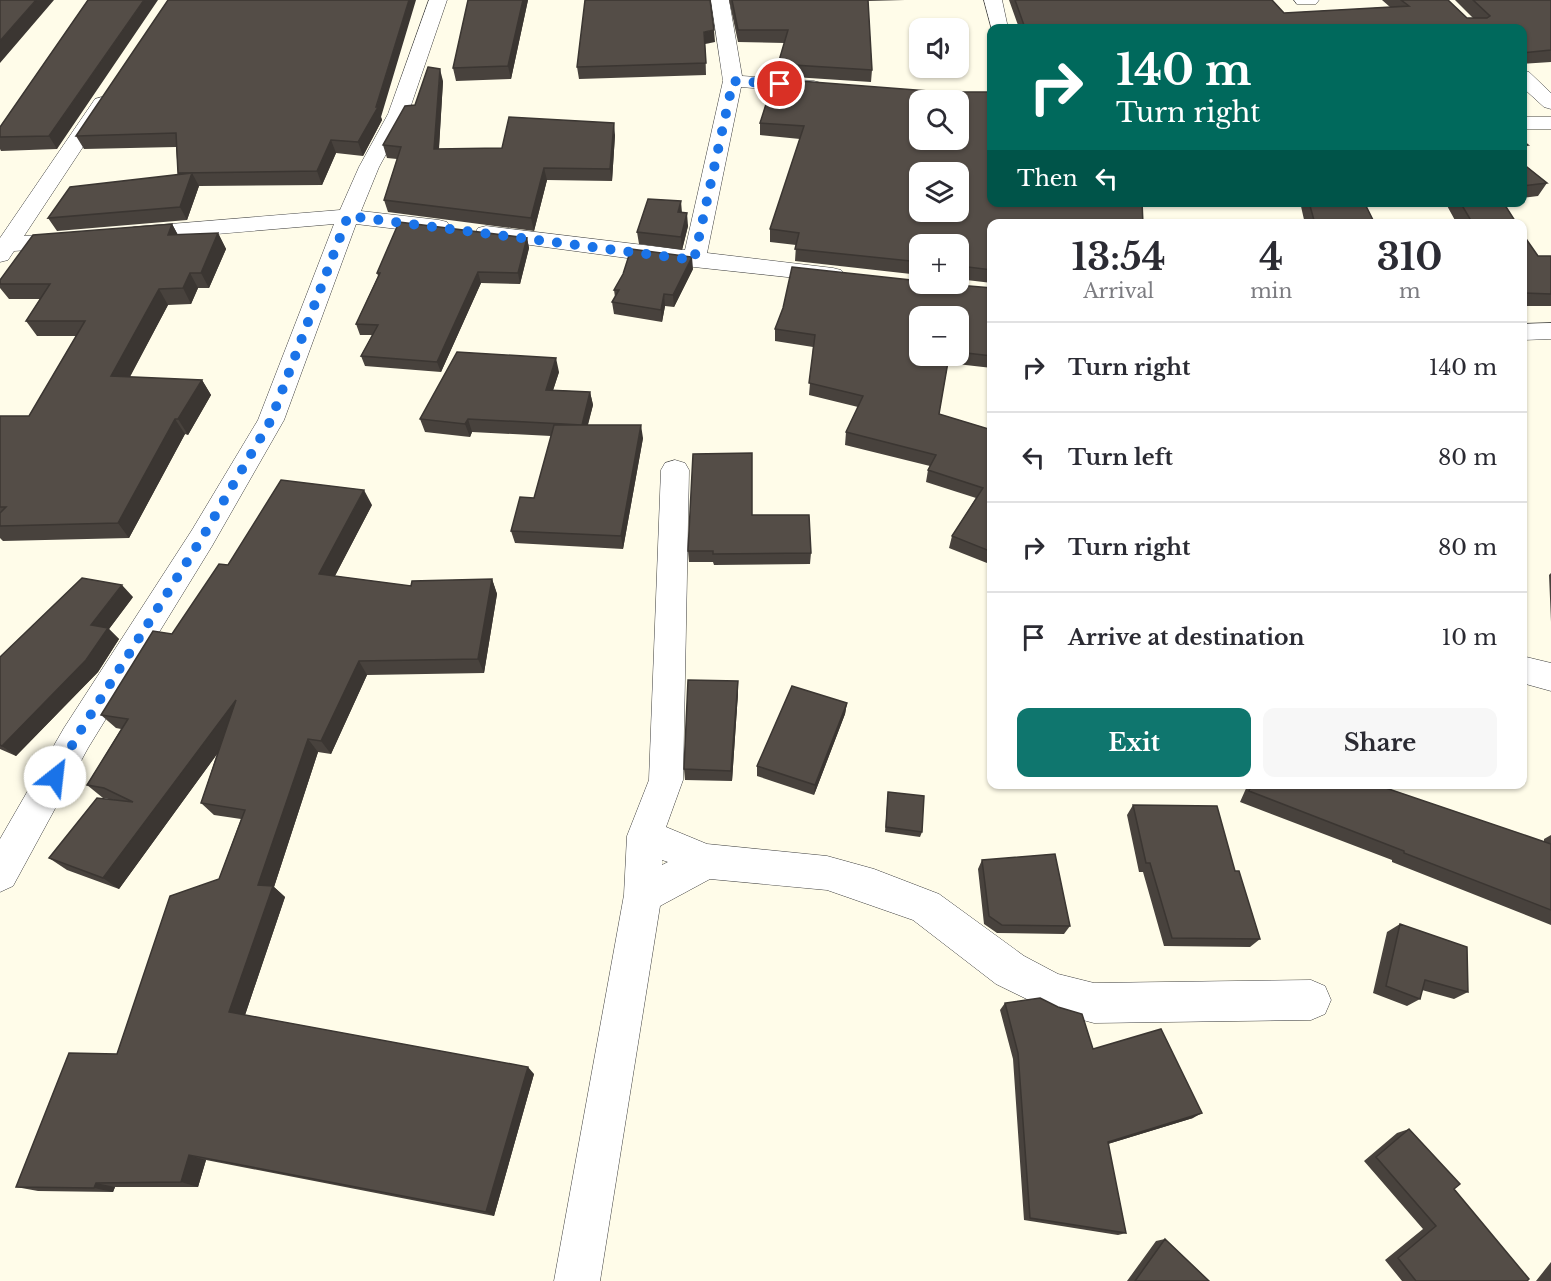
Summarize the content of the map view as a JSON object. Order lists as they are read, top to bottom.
{
  "page": {
    "map_buttons": ["+", "−"],
    "turn": ["140 m", "Turn right"],
    "then": "Then",
    "eta": [
      "13:54",
      "Arrival",
      "4",
      "min",
      "310",
      "m"
    ],
    "list": [
      {
        "name": "Turn right",
        "value": "140 m"
      },
      {
        "name": "Turn left",
        "value": "80 m"
      },
      {
        "name": "Turn right",
        "value": "80 m"
      },
      {
        "name": "Arrive at destination",
        "value": "10 m"
      }
    ],
    "buttons": ["Exit", "Share"]
  }
}
